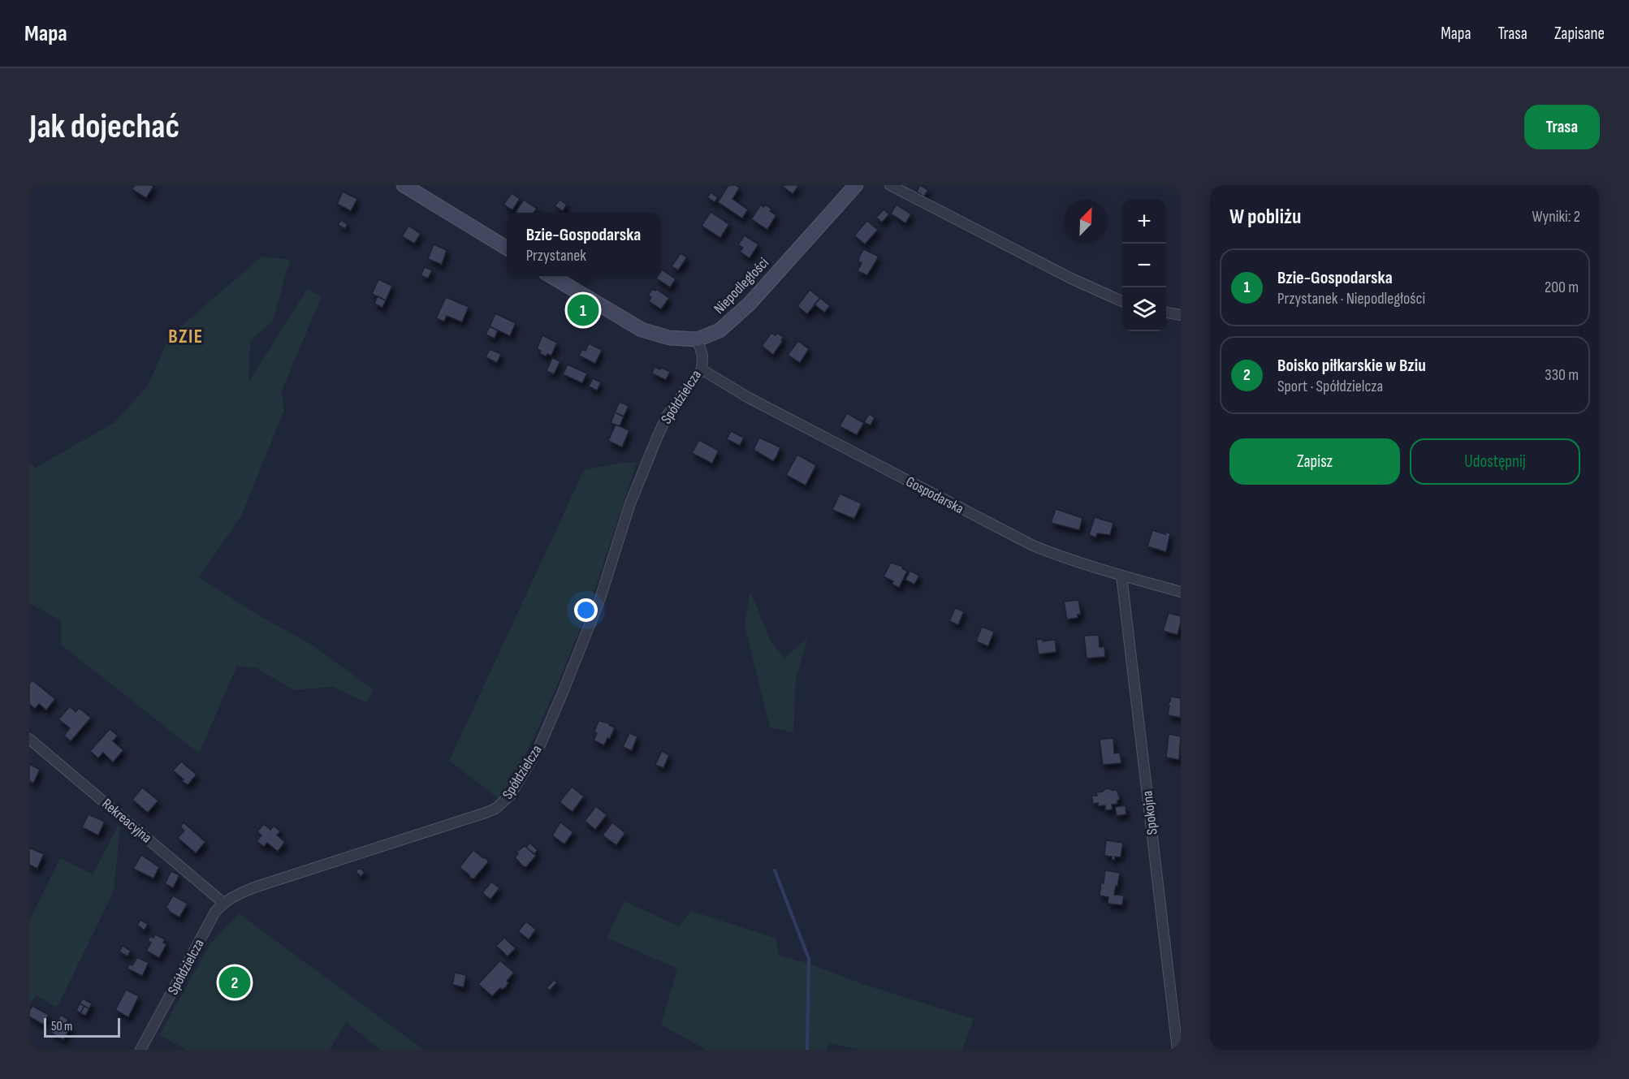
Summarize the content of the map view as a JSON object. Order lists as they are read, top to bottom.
{
  "streets": {
    "street": [
      "Niepodległości",
      "Spółdzielcza",
      "Gospodarska",
      "Spokojna",
      "Rekreacyjna"
    ]
  },
  "crossings": [
    ["Niepodległości", "Spółdzielcza"],
    ["Spółdzielcza", "Gospodarska"],
    ["Spółdzielcza", "Rekreacyjna"],
    ["Gospodarska", "Spokojna"]
  ],
  "districts": ["BZIE"],
  "scale_bar": "50 m",
  "north": "top right",
  "page": {
    "header": "Mapa",
    "nav": ["Mapa", "Trasa", "Zapisane"],
    "buttons": [
      "Trasa",
      ["Zapisz", "Udostępnij"]
    ],
    "title": "Jak dojechać",
    "heading": ["W pobliżu", "Wyniki: 2"],
    "map_buttons": ["+", "−"],
    "popup": ["Bzie-Gospodarska", "Przystanek"],
    "list": [
      {
        "mark": "1",
        "name": "Bzie-Gospodarska",
        "note": "Przystanek · Niepodległości",
        "value": "200 m"
      },
      {
        "mark": "2",
        "name": "Boisko piłkarskie w Bziu",
        "note": "Sport · Spółdzielcza",
        "value": "330 m"
      }
    ],
    "pins": ["1", "2"],
    "scale": "50 m"
  }
}
